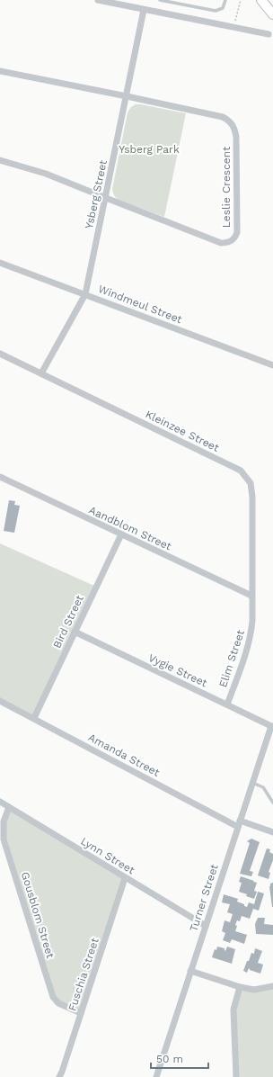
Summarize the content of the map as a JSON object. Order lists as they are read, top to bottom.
{
  "streets": {
    "street": [
      "Leslie Crescent",
      "Ysberg Street",
      "Windmeul Street",
      "Kleinzee Street",
      "Aandblom Street",
      "Bird Street",
      "Elim Street",
      "Vygie Street",
      "Amanda Street",
      "Lynn Street",
      "Turner Street",
      "Gousblom Street",
      "Fuschia Street"
    ]
  },
  "crossings": [
    ["Leslie Crescent", "Ysberg Street"],
    ["Ysberg Street", "Windmeul Street"],
    ["Ysberg Street", "Kleinzee Street"],
    ["Kleinzee Street", "Aandblom Street"],
    ["Kleinzee Street", "Elim Street"],
    ["Aandblom Street", "Bird Street"],
    ["Aandblom Street", "Elim Street"],
    ["Bird Street", "Vygie Street"],
    ["Bird Street", "Amanda Street"],
    ["Elim Street", "Vygie Street"],
    ["Vygie Street", "Turner Street"],
    ["Amanda Street", "Turner Street"],
    ["Lynn Street", "Turner Street"],
    ["Lynn Street", "Gousblom Street"],
    ["Lynn Street", "Fuschia Street"],
    ["Gousblom Street", "Fuschia Street"]
  ],
  "parks": ["Ysberg Park"],
  "scale_bar": "50 m"
}
